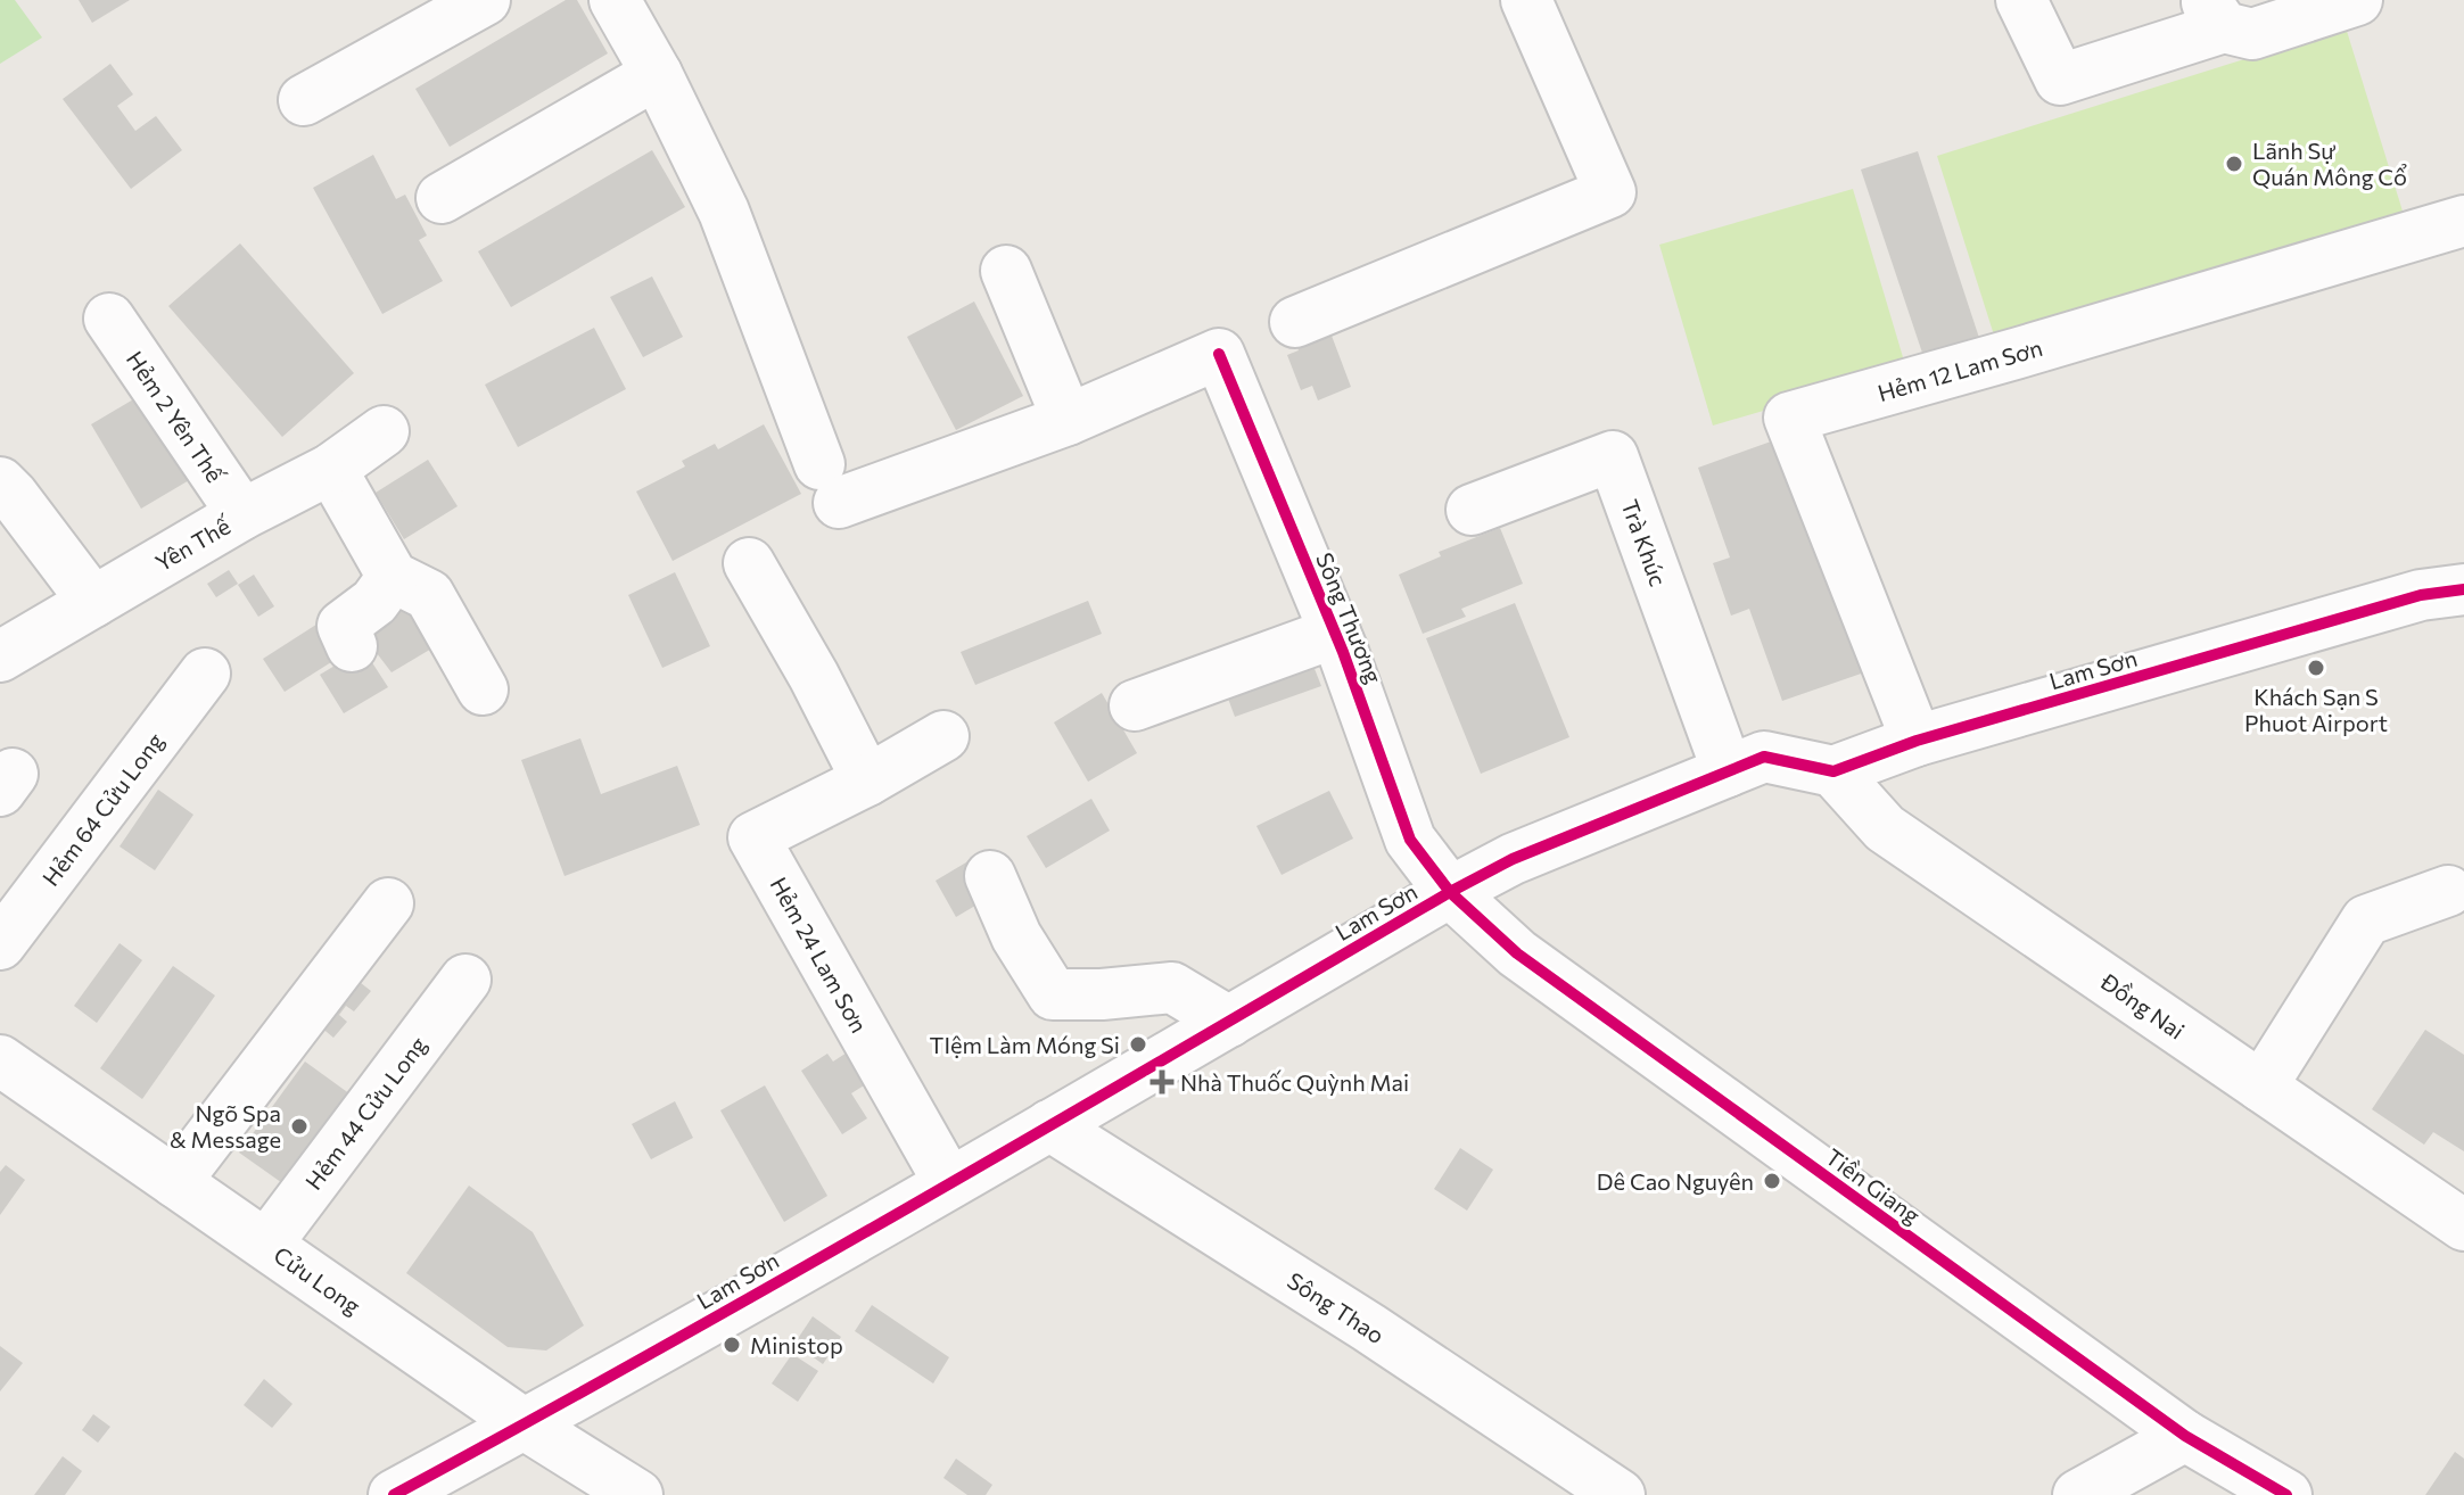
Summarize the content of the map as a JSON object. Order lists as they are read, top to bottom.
{
  "streets": {
    "street": [
      "Hẻm 12 Lam Sơn",
      "Hẻm 2 Yên Thế",
      "Trà Khúc",
      "Yên Thế",
      "Sông Thương",
      "Lam Sơn",
      "Hẻm 64 Cửu Long",
      "Hẻm 24 Lam Sơn",
      "Đồng Nai",
      "Hẻm 44 Cửu Long",
      "Tiền Giang",
      "Cửu Long",
      "Sông Thao"
    ]
  },
  "crossings": [
    ["Hẻm 12 Lam Sơn", "Lam Sơn"],
    ["Hẻm 2 Yên Thế", "Yên Thế"],
    ["Trà Khúc", "Lam Sơn"],
    ["Sông Thương", "Lam Sơn"],
    ["Sông Thương", "Tiền Giang"],
    ["Lam Sơn", "Hẻm 24 Lam Sơn"],
    ["Lam Sơn", "Đồng Nai"],
    ["Lam Sơn", "Tiền Giang"],
    ["Lam Sơn", "Cửu Long"],
    ["Lam Sơn", "Sông Thao"],
    ["Hẻm 44 Cửu Long", "Cửu Long"]
  ],
  "places": {
    "other": [
      "Lãnh Sự Quán Mông Cổ",
      "Khách Sạn S Phuot Airport",
      "TIệm Làm Móng Si",
      "Ngõ Spa & Message",
      "Dê Cao Nguyên",
      "Ministop"
    ],
    "health": ["Nhà Thuốc Quỳnh Mai"]
  }
}
